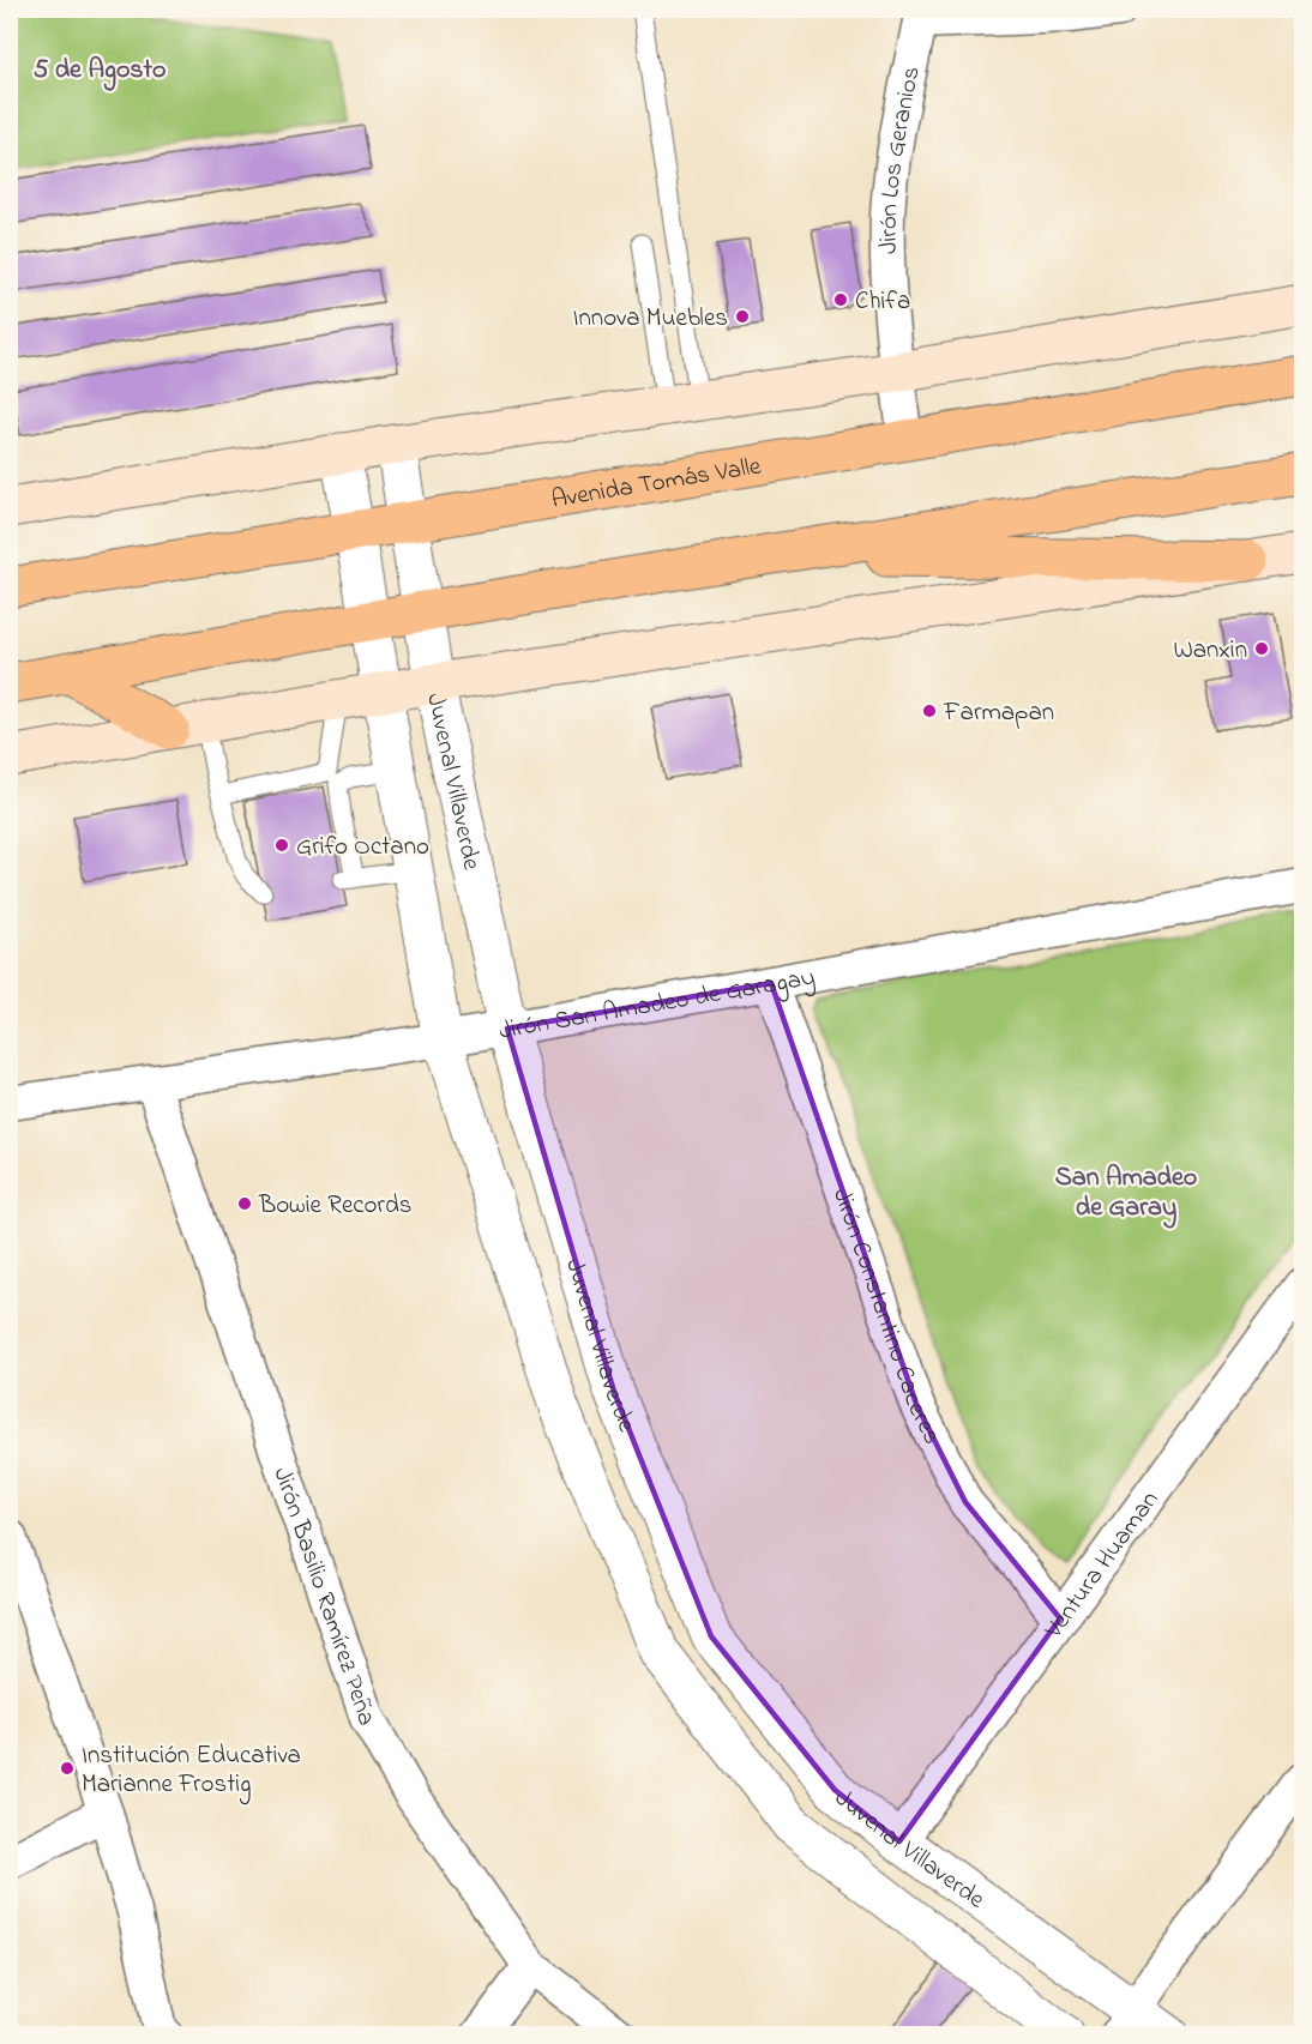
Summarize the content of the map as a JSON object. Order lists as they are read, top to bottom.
{
  "streets": {
    "main road": ["Avenida Tomás Valle"],
    "street": [
      "Jirón Los Geranios",
      "Juvenal Villaverde",
      "Jirón San Amadeo de Garagay",
      "Jirón Constantino Caceres",
      "Ventura Huaman",
      "Jirón Basilio Ramírez Peña"
    ]
  },
  "crossings": [
    ["Jirón Los Geranios", "Avenida Tomás Valle"],
    ["Avenida Tomás Valle", "Juvenal Villaverde"],
    ["Juvenal Villaverde", "Jirón San Amadeo de Garagay"],
    ["Juvenal Villaverde", "Ventura Huaman"],
    ["Jirón San Amadeo de Garagay", "Jirón Constantino Caceres"],
    ["Jirón San Amadeo de Garagay", "Jirón Basilio Ramírez Peña"],
    ["Jirón Constantino Caceres", "Ventura Huaman"]
  ],
  "districts": ["5 de Agosto", "San Amadeo de Garay"],
  "places": [
    "Chifa",
    "Innova Muebles",
    "Wanxin",
    "Farmapan",
    "Grifo Octano",
    "Bowie Records",
    "Institución Educativa Marianne Frostig"
  ]
}
